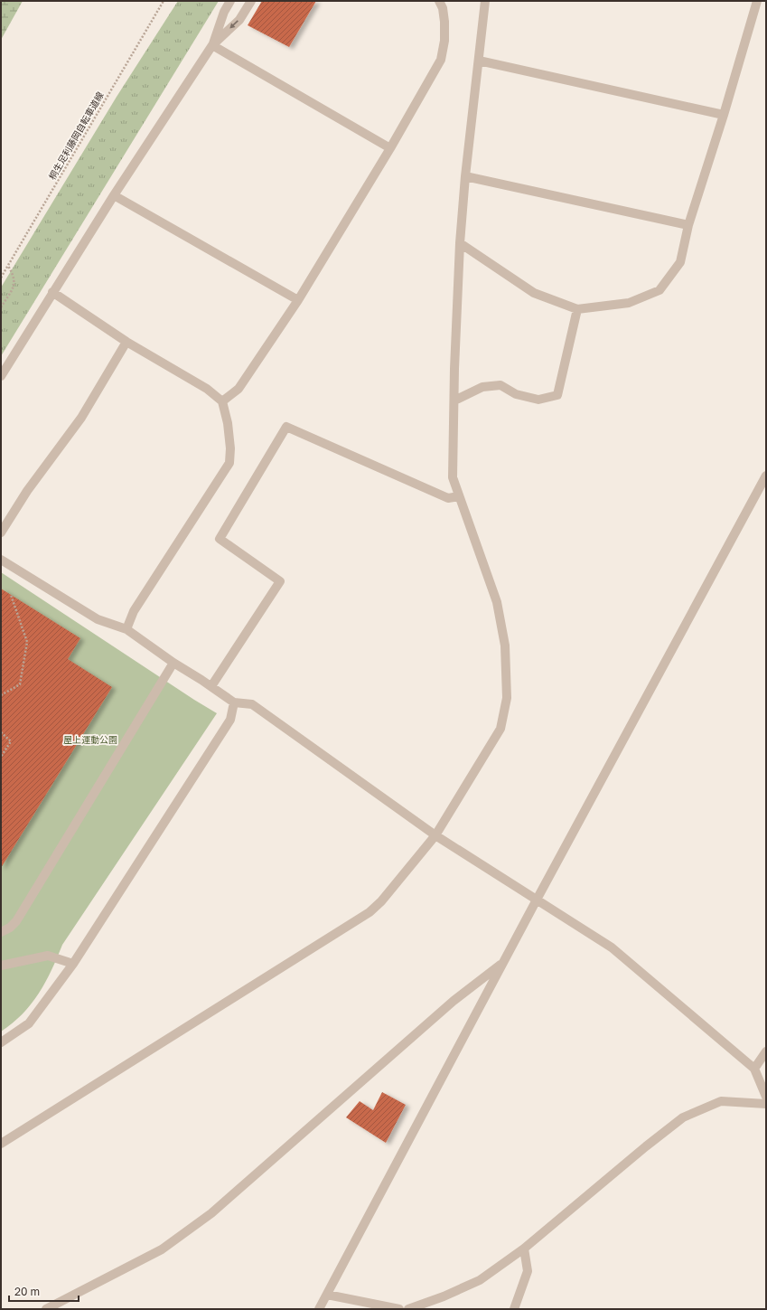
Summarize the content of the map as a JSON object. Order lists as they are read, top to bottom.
{
  "streets": {
    "path": ["桐生足利藤岡自転車道線"]
  },
  "parks": ["屋上運動公園"],
  "scale_bar": "20 m"
}
